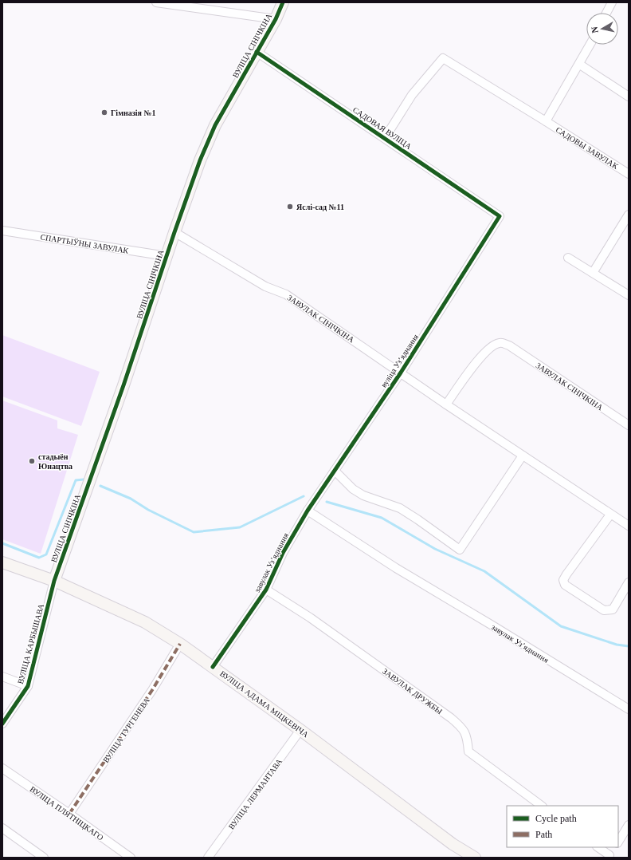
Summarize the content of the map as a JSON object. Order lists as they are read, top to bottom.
{
  "streets": {
    "street": [
      "ВУЛІЦА СІНІЧКІНА",
      "САДОВАЯ ВУЛІЦА",
      "САДОВЫ ЗАВУЛАК",
      "СПАРТЫЎНЫ ЗАВУЛАК",
      "ЗАВУЛАК СІНІЧКІНА",
      "вуліца Узʼяднання",
      "завулак Узʼяднання",
      "ВУЛІЦА КАРБЫШАВА",
      "ЗАВУЛАК ДРУЖБЫ",
      "ВУЛІЦА АДАМА МІЦКЕВІЧА",
      "ВУЛІЦА ТУРГЕНЕВА",
      "ВУЛІЦА ЛЕРМАНТАВА",
      "ВУЛІЦА ПЛЯТНІЦКАГО"
    ]
  },
  "crossings": [
    ["ВУЛІЦА СІНІЧКІНА", "САДОВАЯ ВУЛІЦА"],
    ["ВУЛІЦА СІНІЧКІНА", "СПАРТЫЎНЫ ЗАВУЛАК"],
    ["ВУЛІЦА СІНІЧКІНА", "ЗАВУЛАК СІНІЧКІНА"],
    ["ВУЛІЦА СІНІЧКІНА", "ВУЛІЦА КАРБЫШАВА"],
    ["ВУЛІЦА СІНІЧКІНА", "ВУЛІЦА АДАМА МІЦКЕВІЧА"],
    ["САДОВАЯ ВУЛІЦА", "САДОВЫ ЗАВУЛАК"],
    ["САДОВАЯ ВУЛІЦА", "вуліца Узʼяднання"],
    ["ЗАВУЛАК СІНІЧКІНА", "вуліца Узʼяднання"],
    ["вуліца Узʼяднання", "завулак Узʼяднання"],
    ["завулак Узʼяднання", "ЗАВУЛАК ДРУЖБЫ"],
    ["завулак Узʼяднання", "ВУЛІЦА АДАМА МІЦКЕВІЧА"],
    ["ВУЛІЦА КАРБЫШАВА", "ВУЛІЦА АДАМА МІЦКЕВІЧА"],
    ["ВУЛІЦА АДАМА МІЦКЕВІЧА", "ВУЛІЦА ТУРГЕНЕВА"],
    ["ВУЛІЦА АДАМА МІЦКЕВІЧА", "ВУЛІЦА ЛЕРМАНТАВА"],
    ["ВУЛІЦА ТУРГЕНЕВА", "ВУЛІЦА ПЛЯТНІЦКАГО"]
  ],
  "places": ["Гімназія №1", "Яслі-сад №11", "стадыён Юнацтва"],
  "legend": ["Cycle path", "Path"],
  "north": "left"
}
